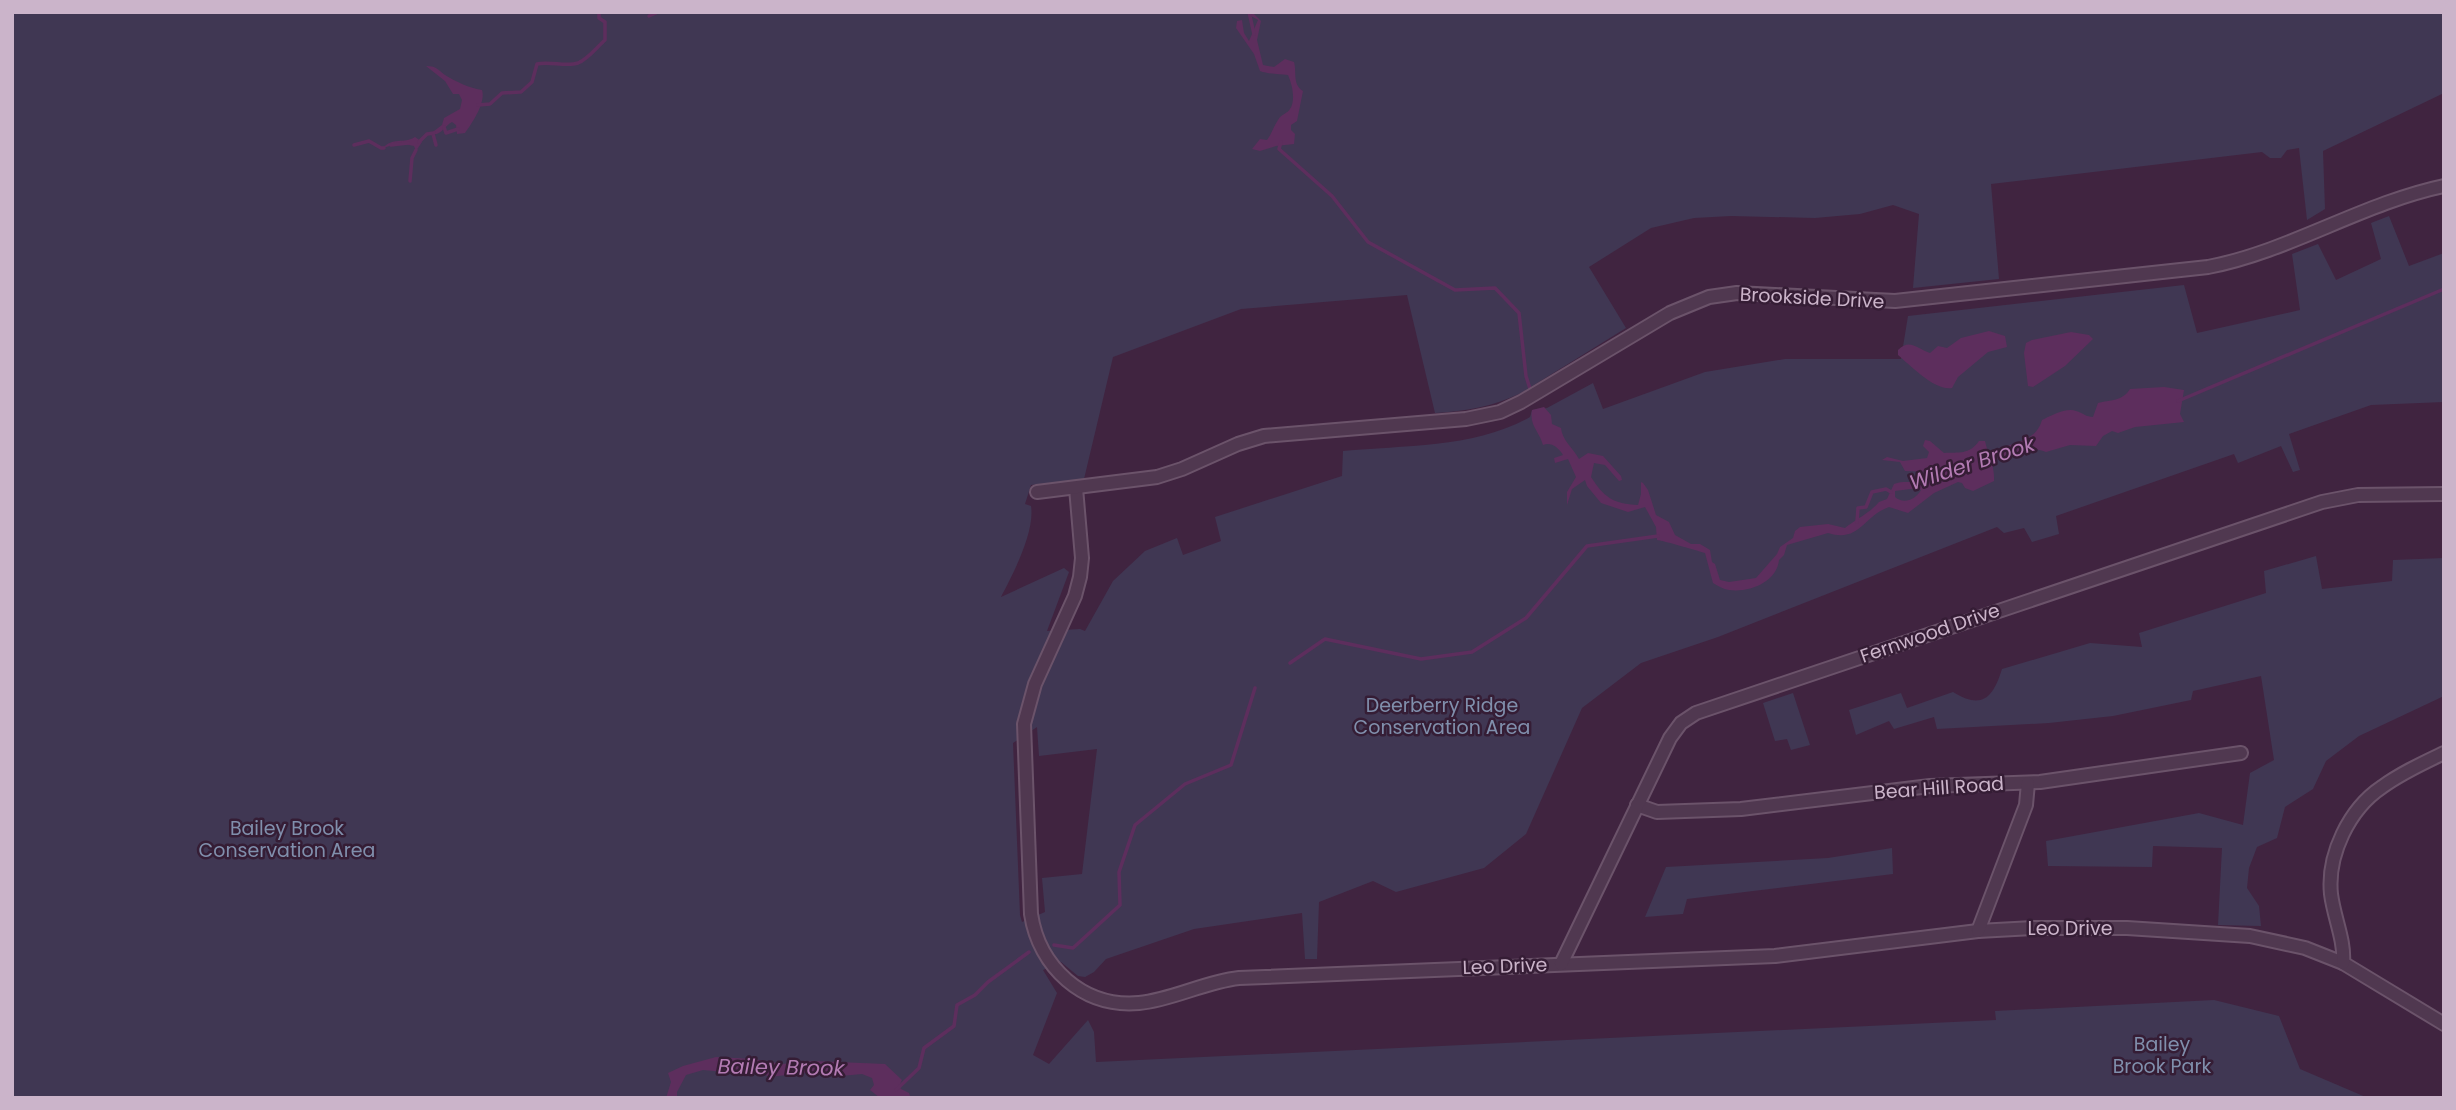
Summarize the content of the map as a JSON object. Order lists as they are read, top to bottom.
{
  "streets": {
    "street": [
      "Brookside Drive",
      "Fernwood Drive",
      "Bear Hill Road",
      "Leo Drive"
    ]
  },
  "crossings": [
    ["Brookside Drive", "Leo Drive"],
    ["Fernwood Drive", "Bear Hill Road"],
    ["Fernwood Drive", "Leo Drive"]
  ],
  "water": ["Wilder Brook", "Bailey Brook"],
  "parks": ["Deerberry Ridge Conservation Area", "Bailey Brook Conservation Area", "Bailey Brook Park"]
}
